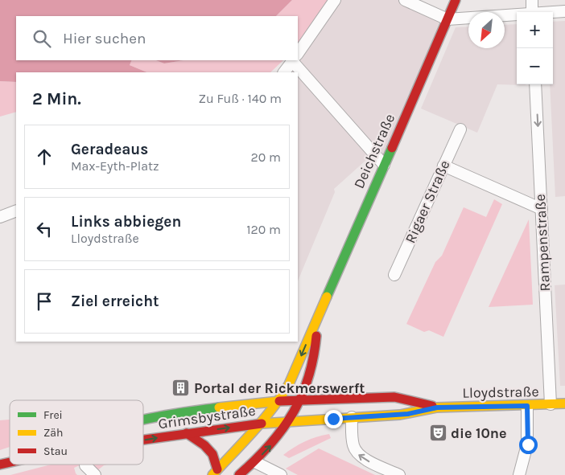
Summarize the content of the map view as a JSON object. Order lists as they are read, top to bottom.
{
  "streets": {
    "main road": ["Deichstraße", "Lloydstraße", "Grimsbystraße"],
    "street": ["Rigaer Straße", "Rampenstraße"]
  },
  "crossings": [
    ["Deichstraße", "Lloydstraße"],
    ["Deichstraße", "Grimsbystraße"],
    ["Rampenstraße", "Lloydstraße"],
    ["Lloydstraße", "Grimsbystraße"]
  ],
  "one_way": ["Rampenstraße"],
  "places": {
    "building": ["Portal der Rickmerswerft"],
    "theatre": ["die 10ne"]
  },
  "legend": ["Frei", "Zäh", "Stau"],
  "north": "bottom left",
  "page": {
    "map_buttons": ["+", "−"],
    "search": "Hier suchen",
    "heading": ["2 Min.", "Zu Fuß · 140 m"],
    "list": [
      ["Geradeaus", "Max-Eyth-Platz", "20 m"],
      ["Links abbiegen", "Lloydstraße", "120 m"],
      "Ziel erreicht"
    ]
  }
}
